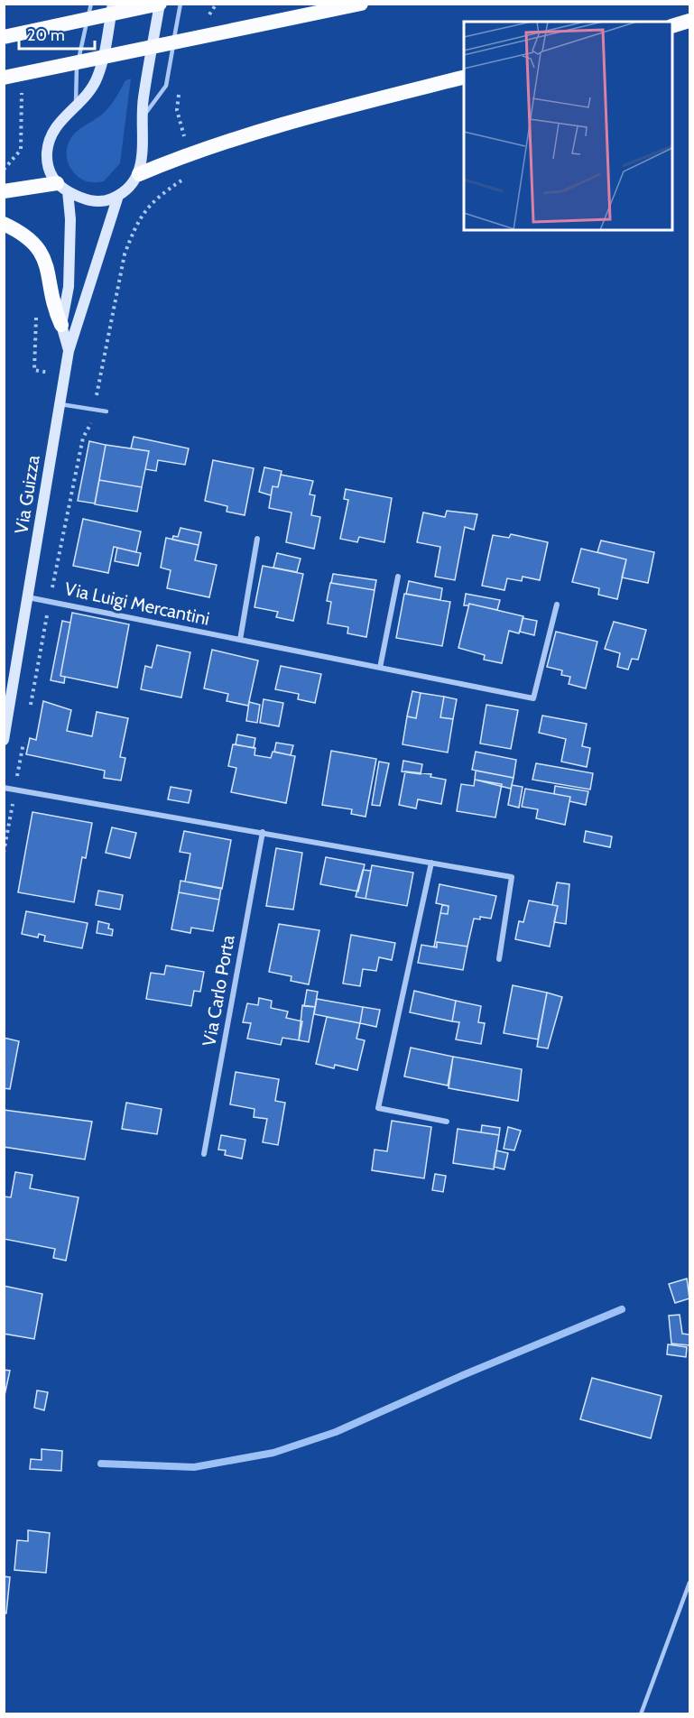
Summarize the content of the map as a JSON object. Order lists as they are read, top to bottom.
{
  "streets": {
    "main road": ["Via Guizza"],
    "street": ["Via Luigi Mercantini", "Via Carlo Porta"]
  },
  "crossings": [
    ["Via Guizza", "Via Luigi Mercantini"]
  ],
  "scale_bar": "20 m"
}
